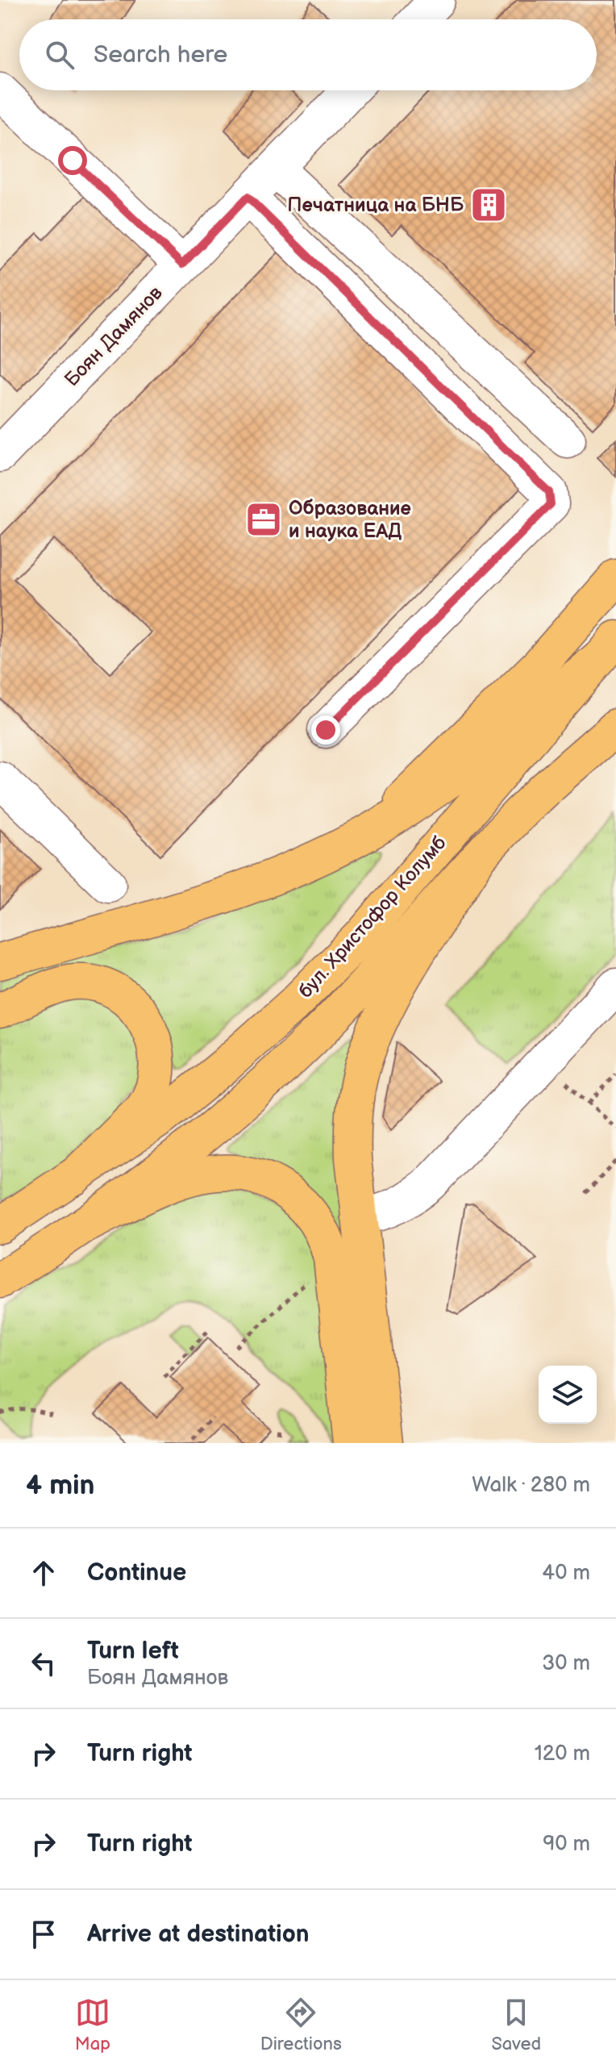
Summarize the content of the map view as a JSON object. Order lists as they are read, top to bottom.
{
  "streets": {
    "main road": ["бул. Христофор Колумб"],
    "street": ["Боян Дамянов"]
  },
  "places": {
    "building": ["Печатница на БНБ"],
    "office": ["Образование и наука ЕАД"]
  },
  "page": {
    "search": "Search here",
    "heading": ["4 min", "Walk · 280 m"],
    "list": [
      ["Continue", "40 m"],
      ["Turn left", "Боян Дамянов", "30 m"],
      ["Turn right", "120 m"],
      ["Turn right", "90 m"],
      "Arrive at destination"
    ],
    "nav": ["Map", "Directions", "Saved"]
  }
}
